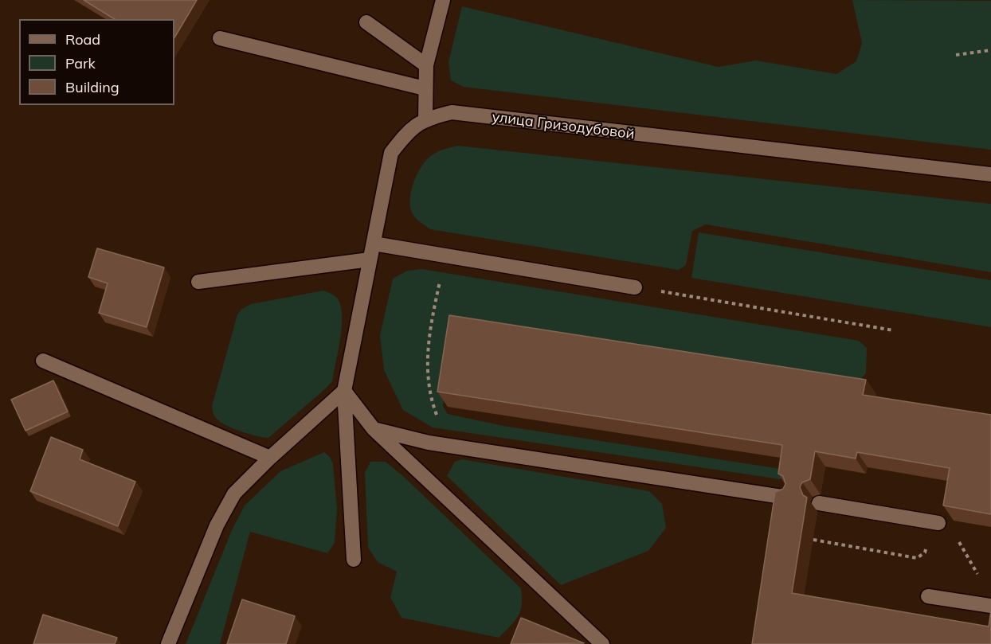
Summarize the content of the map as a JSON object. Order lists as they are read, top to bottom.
{
  "streets": {
    "street": ["улица Гризодубовой"]
  },
  "legend": ["Road", "Park", "Building"]
}
